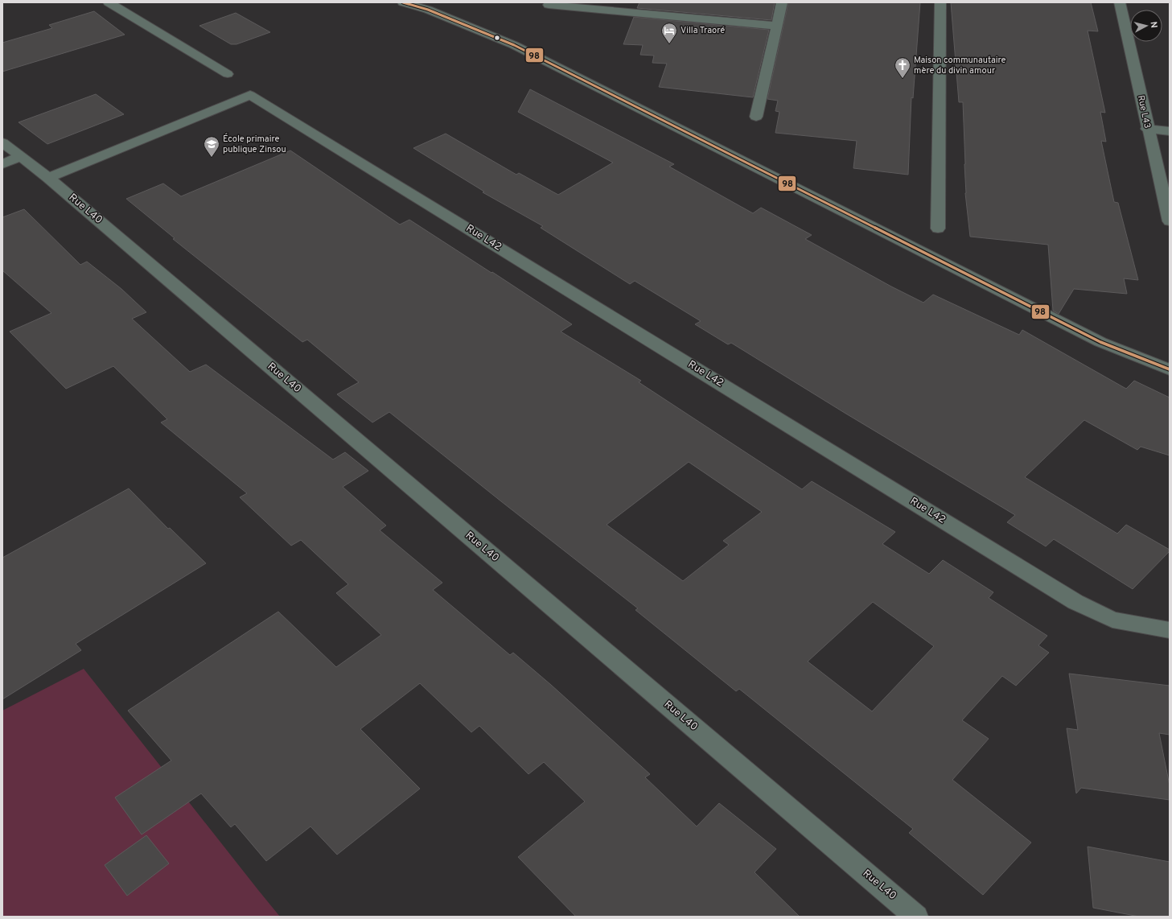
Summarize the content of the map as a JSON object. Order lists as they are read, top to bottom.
{
  "streets": {
    "street": ["Rue L43", "Rue L40", "Rue L42"]
  },
  "crossings": [
    ["Rue L40", "Rue L42"]
  ],
  "places": {
    "hotel": ["Villa Traoré"],
    "church": ["Maison communautaire mère du divin amour"],
    "school or university": ["École primaire publique Zinsou"]
  },
  "lines": ["transit line 98"],
  "north": "right"
}
